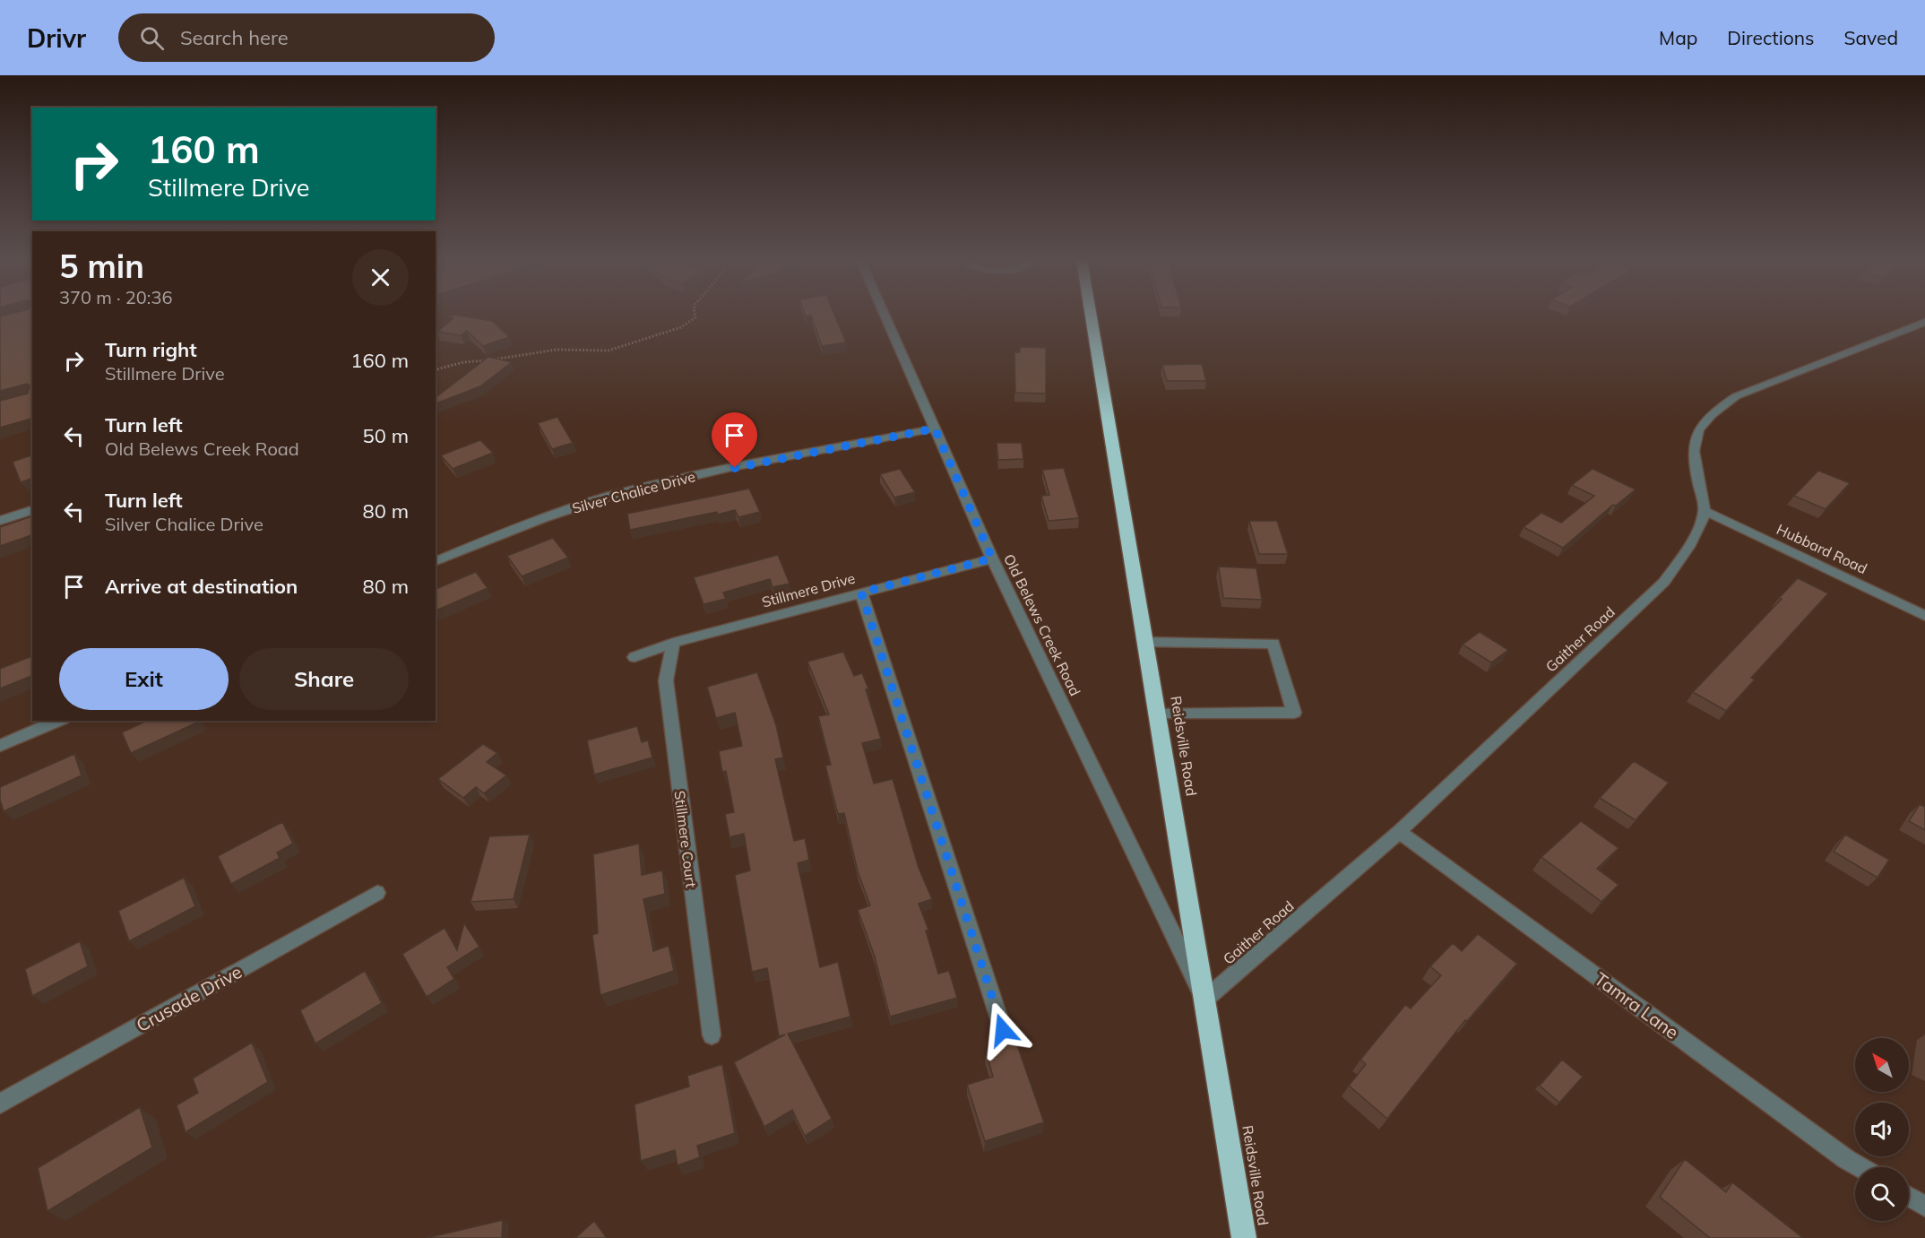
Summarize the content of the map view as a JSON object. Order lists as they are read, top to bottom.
{
  "streets": {
    "highway": ["Reidsville Road"],
    "street": [
      "Silver Chalice Drive",
      "Hubbard Road",
      "Stillmere Drive",
      "Old Belews Creek Road",
      "Gaither Road",
      "Stillmere Court",
      "Crusade Drive",
      "Tamra Lane"
    ]
  },
  "crossings": [
    ["Silver Chalice Drive", "Old Belews Creek Road"],
    ["Hubbard Road", "Gaither Road"],
    ["Stillmere Drive", "Old Belews Creek Road"],
    ["Stillmere Drive", "Stillmere Court"],
    ["Old Belews Creek Road", "Gaither Road"],
    ["Old Belews Creek Road", "Reidsville Road"],
    ["Gaither Road", "Reidsville Road"],
    ["Gaither Road", "Tamra Lane"]
  ],
  "north": "top left",
  "page": {
    "header": "Drivr",
    "search": "Search here",
    "nav": ["Map", "Directions", "Saved"],
    "turn": ["160 m", "Stillmere Drive"],
    "heading": ["5 min", "370 m · 20:36"],
    "list": [
      {
        "name": "Turn right",
        "note": "Stillmere Drive",
        "value": "160 m"
      },
      {
        "name": "Turn left",
        "note": "Old Belews Creek Road",
        "value": "50 m"
      },
      {
        "name": "Turn left",
        "note": "Silver Chalice Drive",
        "value": "80 m"
      },
      {
        "name": "Arrive at destination",
        "value": "80 m"
      }
    ],
    "buttons": ["Exit", "Share"]
  }
}
